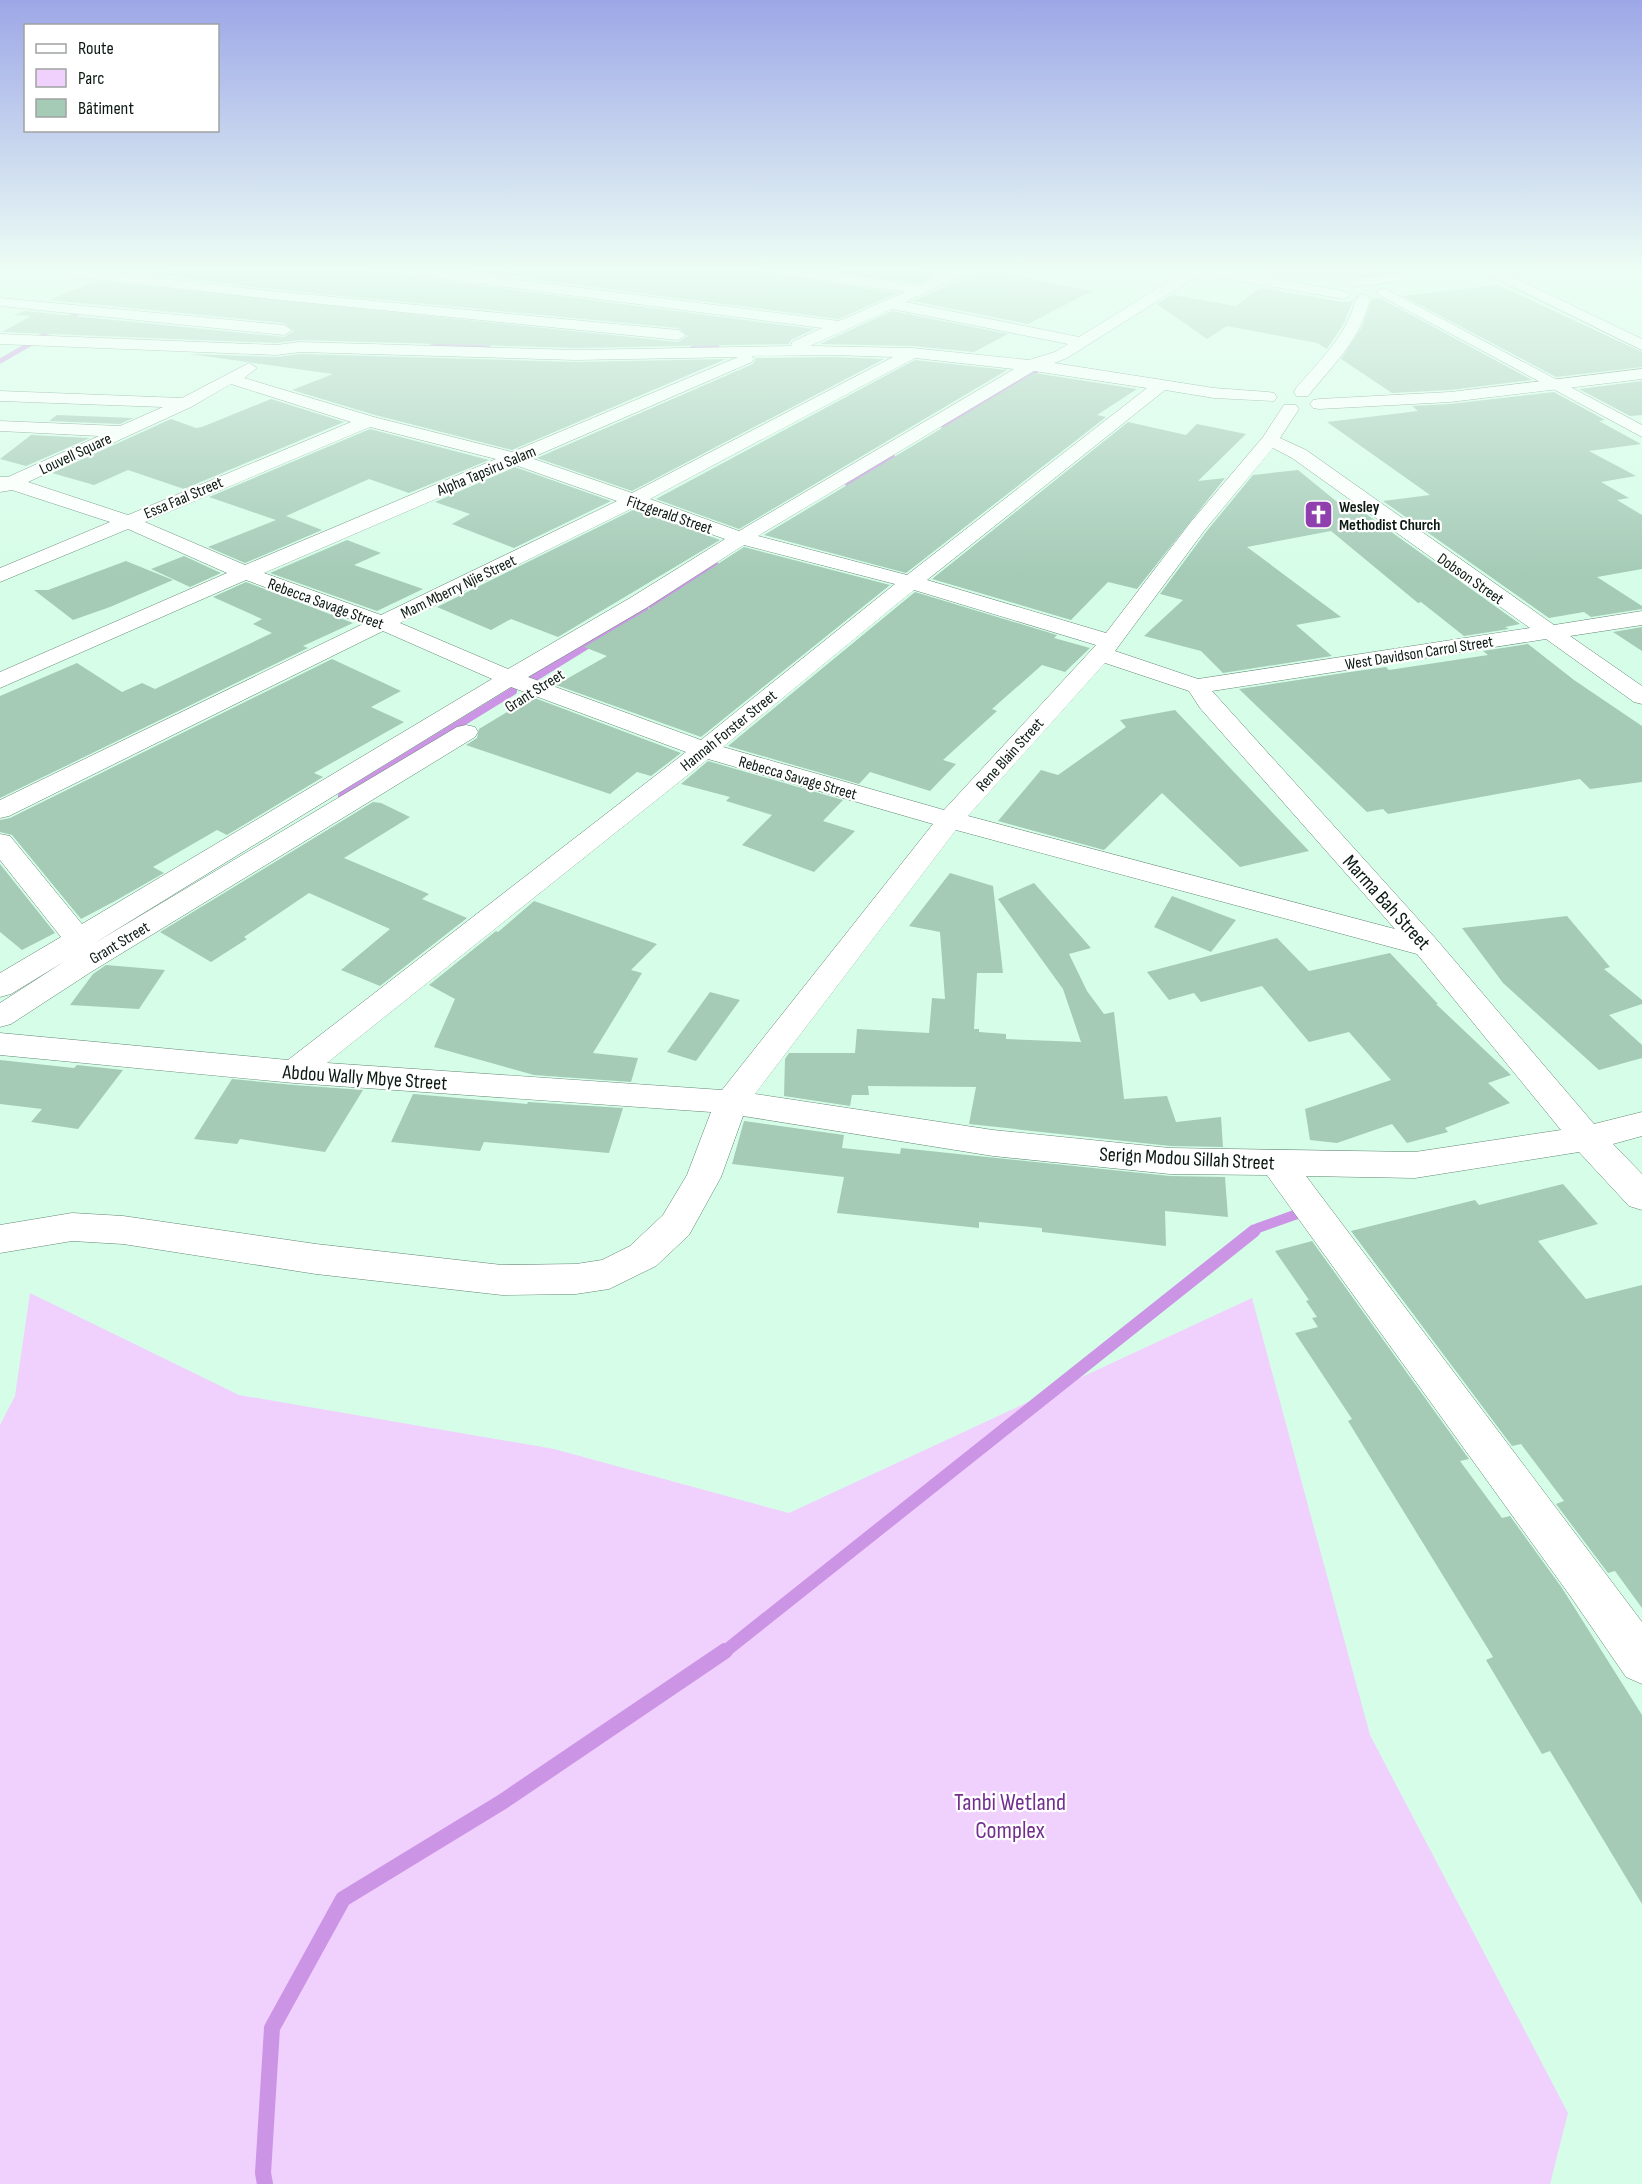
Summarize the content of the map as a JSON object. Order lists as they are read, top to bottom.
{
  "streets": {
    "main road": [
      "Louvell Square",
      "Alpha Tapsiru Salam",
      "Essa Faal Street",
      "Fitzgerald Street",
      "Dobson Street",
      "Mam Mberry Njie Street",
      "Rebecca Savage Street",
      "West Davidson Carrol Street",
      "Grant Street",
      "Hannah Forster Street",
      "Rene Blain Street",
      "Marma Bah Street",
      "Abdou Wally Mbye Street",
      "Serign Modou Sillah Street"
    ]
  },
  "crossings": [
    ["Louvell Square", "Fitzgerald Street"],
    ["Louvell Square", "Rebecca Savage Street"],
    ["Alpha Tapsiru Salam", "Fitzgerald Street"],
    ["Alpha Tapsiru Salam", "Rebecca Savage Street"],
    ["Essa Faal Street", "Fitzgerald Street"],
    ["Essa Faal Street", "Rebecca Savage Street"],
    ["Fitzgerald Street", "Mam Mberry Njie Street"],
    ["Fitzgerald Street", "Grant Street"],
    ["Fitzgerald Street", "Hannah Forster Street"],
    ["Fitzgerald Street", "Rene Blain Street"],
    ["Dobson Street", "West Davidson Carrol Street"],
    ["Dobson Street", "Rene Blain Street"],
    ["Mam Mberry Njie Street", "Rebecca Savage Street"],
    ["Rebecca Savage Street", "Grant Street"],
    ["Rebecca Savage Street", "Hannah Forster Street"],
    ["Rebecca Savage Street", "Rene Blain Street"],
    ["Rebecca Savage Street", "Marma Bah Street"],
    ["West Davidson Carrol Street", "Marma Bah Street"],
    ["Hannah Forster Street", "Abdou Wally Mbye Street"],
    ["Rene Blain Street", "Abdou Wally Mbye Street"],
    ["Rene Blain Street", "Serign Modou Sillah Street"],
    ["Marma Bah Street", "Serign Modou Sillah Street"],
    ["Abdou Wally Mbye Street", "Serign Modou Sillah Street"]
  ],
  "parks": ["Tanbi Wetland Complex"],
  "places": {
    "church": ["Wesley Methodist Church"]
  },
  "legend": ["Route", "Parc", "Bâtiment"]
}
